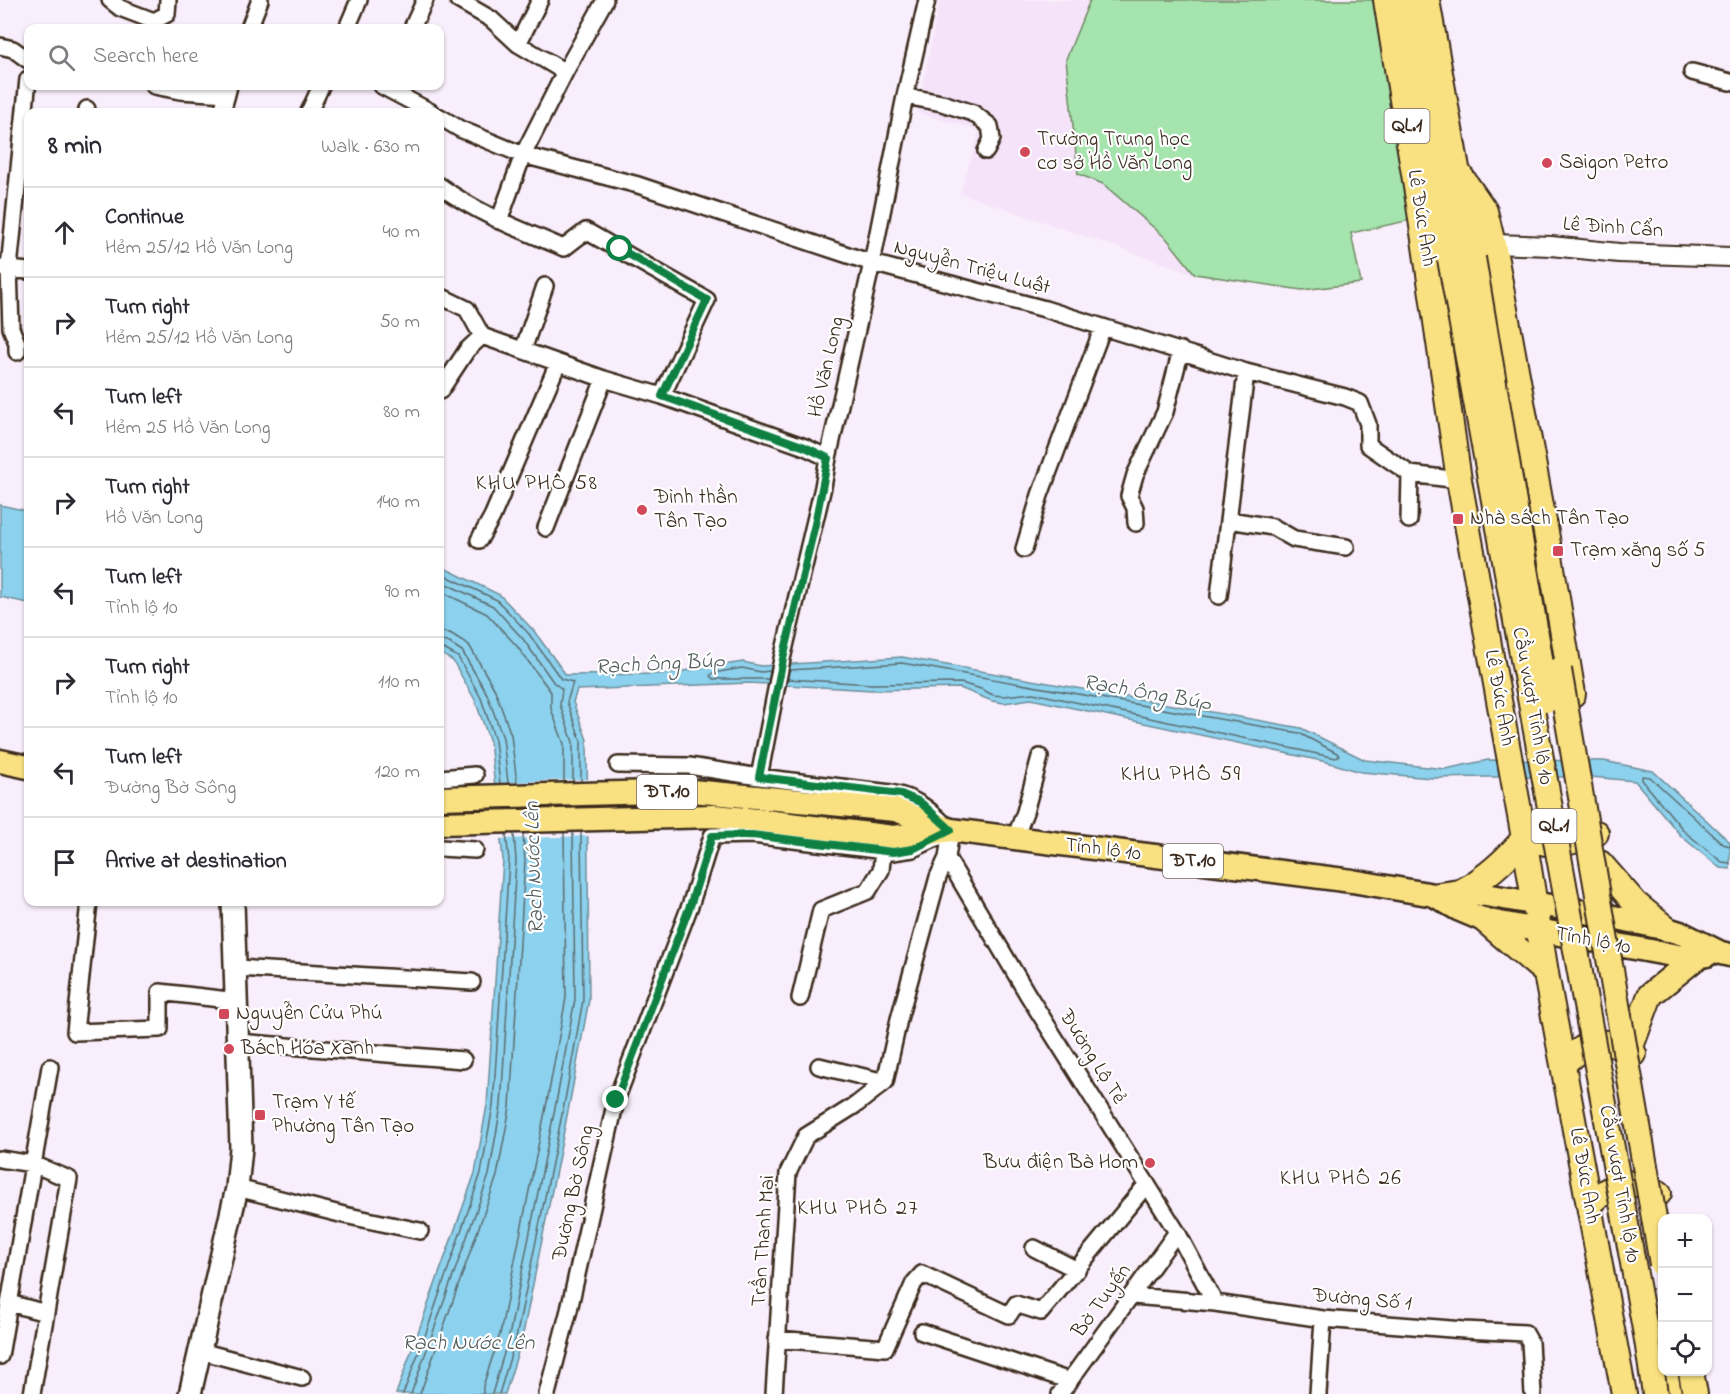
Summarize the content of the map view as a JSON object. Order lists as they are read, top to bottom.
{
  "streets": {
    "highway": ["QL.1", "Lê Đức Anh", "Cầu vượt Tỉnh lộ 10"],
    "main road": ["ĐT.10", "Tỉnh lộ 10"],
    "street": [
      "Lê Đình Cẩn",
      "Nguyễn Triệu Luật",
      "Hồ Văn Long",
      "Đường Lộ Tẻ",
      "Đường Bờ Sông",
      "Trần Thanh Mại",
      "Đường Số 1",
      "Bờ Tuyến"
    ]
  },
  "crossings": [
    ["QL.1", "Lê Đức Anh"],
    ["QL.1", "Tỉnh lộ 10"],
    ["Lê Đức Anh", "Lê Đình Cẩn"],
    ["Lê Đức Anh", "Nguyễn Triệu Luật"],
    ["Lê Đức Anh", "Cầu vượt Tỉnh lộ 10"],
    ["Lê Đức Anh", "Tỉnh lộ 10"],
    ["Lê Đình Cẩn", "Cầu vượt Tỉnh lộ 10"],
    ["Nguyễn Triệu Luật", "Hồ Văn Long"],
    ["Hồ Văn Long", "ĐT.10"],
    ["ĐT.10", "Tỉnh lộ 10"],
    ["Tỉnh lộ 10", "Đường Bờ Sông"],
    ["Đường Lộ Tẻ", "Đường Số 1"],
    ["Đường Lộ Tẻ", "Bờ Tuyến"],
    ["Đường Số 1", "Bờ Tuyến"]
  ],
  "districts": [
    "KHU PHỐ 58",
    "KHU PHỐ 59",
    "KHU PHỐ 26",
    "KHU PHỐ 27"
  ],
  "water": ["Rạch Ông Búp", "Rạch Nước Lên"],
  "places": {
    "other": [
      "Trường Trung học cơ sở Hồ Văn Long",
      "Saigon Petro",
      "Đình thần Tân Tạo",
      "Bách Hóa Xanh",
      "Bưu điện Bà Hom"
    ],
    "transit": [
      "Nhà sách Tân Tạo",
      "Trạm xăng số 5",
      "Nguyễn Cửu Phú",
      "Trạm Y tế Phường Tân Tạo"
    ]
  },
  "page": {
    "search": "Search here",
    "heading": ["8 min", "Walk · 630 m"],
    "list": [
      ["Continue", "Hẻm 25/12 Hồ Văn Long", "40 m"],
      ["Turn right", "Hẻm 25/12 Hồ Văn Long", "50 m"],
      ["Turn left", "Hẻm 25 Hồ Văn Long", "80 m"],
      ["Turn right", "Hồ Văn Long", "140 m"],
      ["Turn left", "Tỉnh lộ 10", "90 m"],
      ["Turn right", "Tỉnh lộ 10", "110 m"],
      ["Turn left", "Đường Bờ Sông", "120 m"],
      "Arrive at destination"
    ],
    "map_buttons": ["+", "−"]
  }
}
